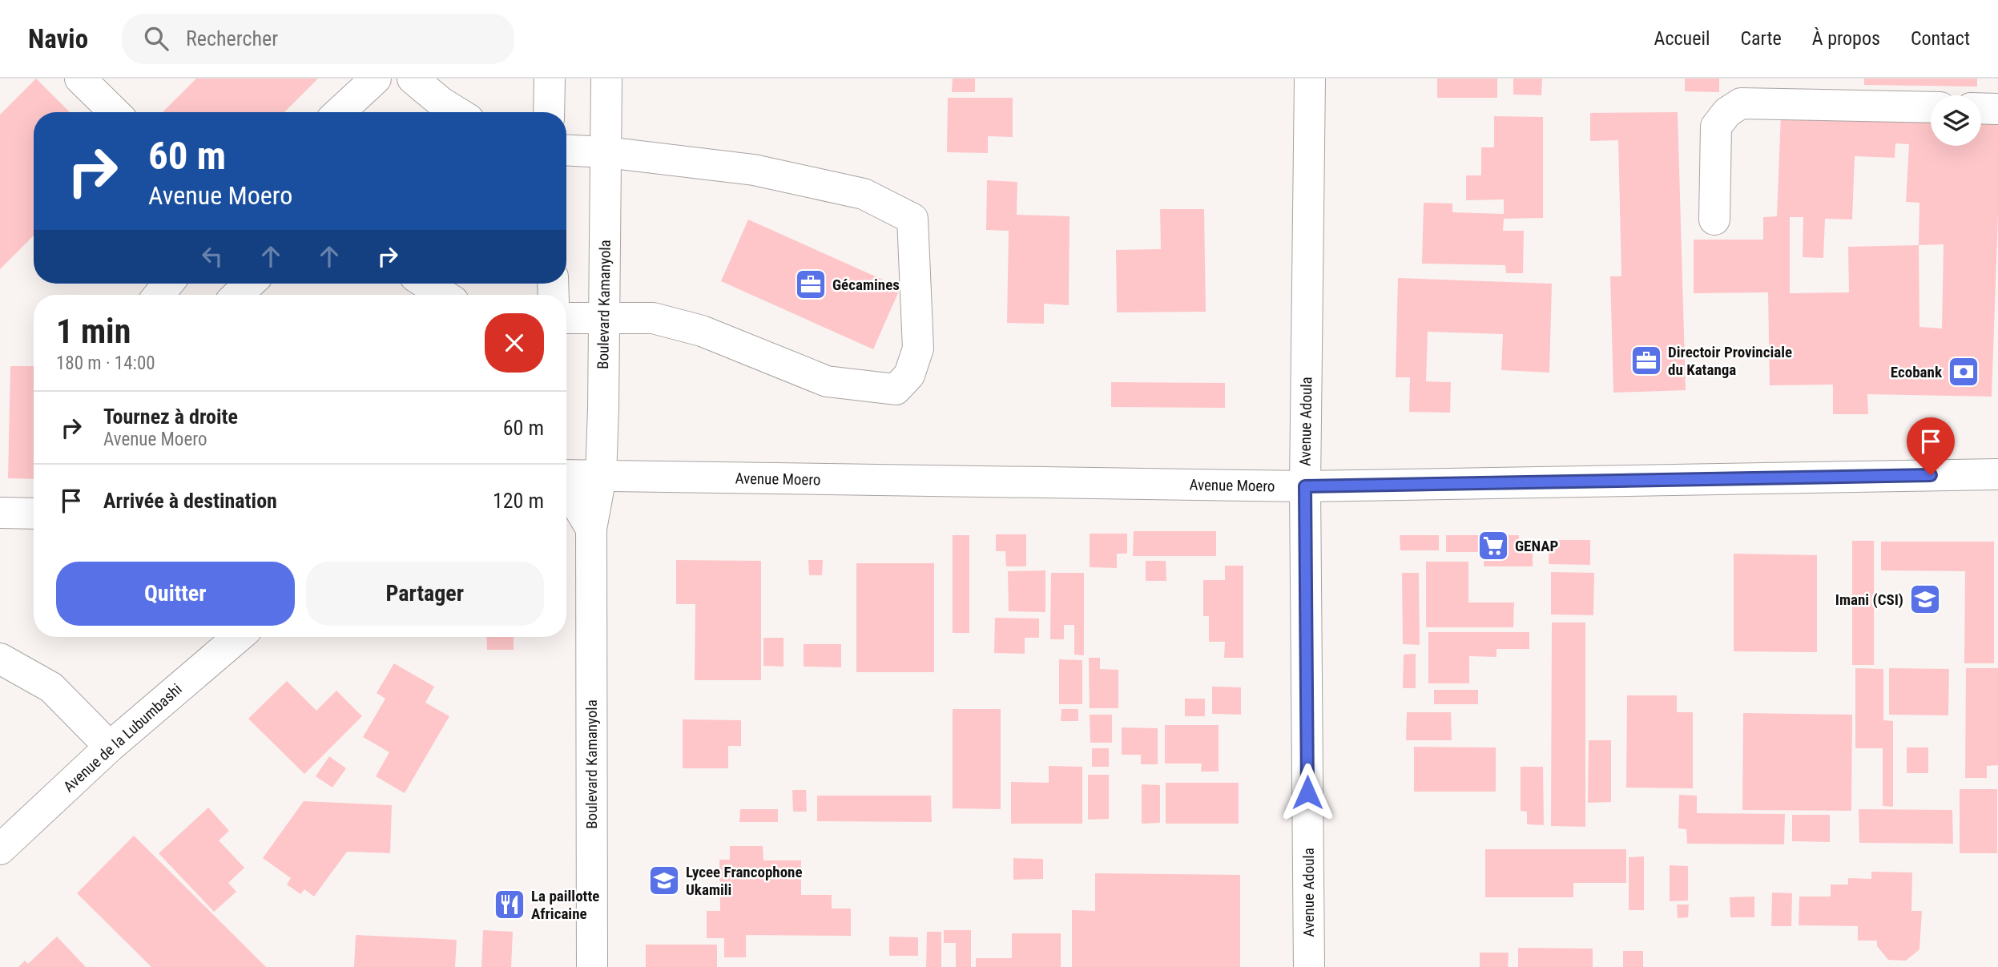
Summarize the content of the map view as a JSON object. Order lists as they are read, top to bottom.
{
  "streets": {
    "street": [
      "Boulevard Kamanyola",
      "Avenue Adoula",
      "Avenue Moero",
      "Avenue de la Lubumbashi"
    ]
  },
  "crossings": [
    ["Boulevard Kamanyola", "Avenue Moero"],
    ["Avenue Adoula", "Avenue Moero"]
  ],
  "places": {
    "office": ["Gécamines", "Directoir Provinciale du Katanga"],
    "bank": ["Ecobank"],
    "supermarket": ["GENAP"],
    "school or university": ["Imani (CSI)", "Lycee Francophone Ukamili"],
    "restaurant": ["La paillotte Africaine"]
  },
  "page": {
    "header": "Navio",
    "search": "Rechercher",
    "nav": [
      "Accueil",
      "Carte",
      "À propos",
      "Contact"
    ],
    "turn": ["60 m", "Avenue Moero"],
    "heading": ["1 min", "180 m · 14:00"],
    "list": [
      {
        "name": "Tournez à droite",
        "note": "Avenue Moero",
        "value": "60 m"
      },
      {
        "name": "Arrivée à destination",
        "value": "120 m"
      }
    ],
    "buttons": ["Quitter", "Partager"]
  }
}
